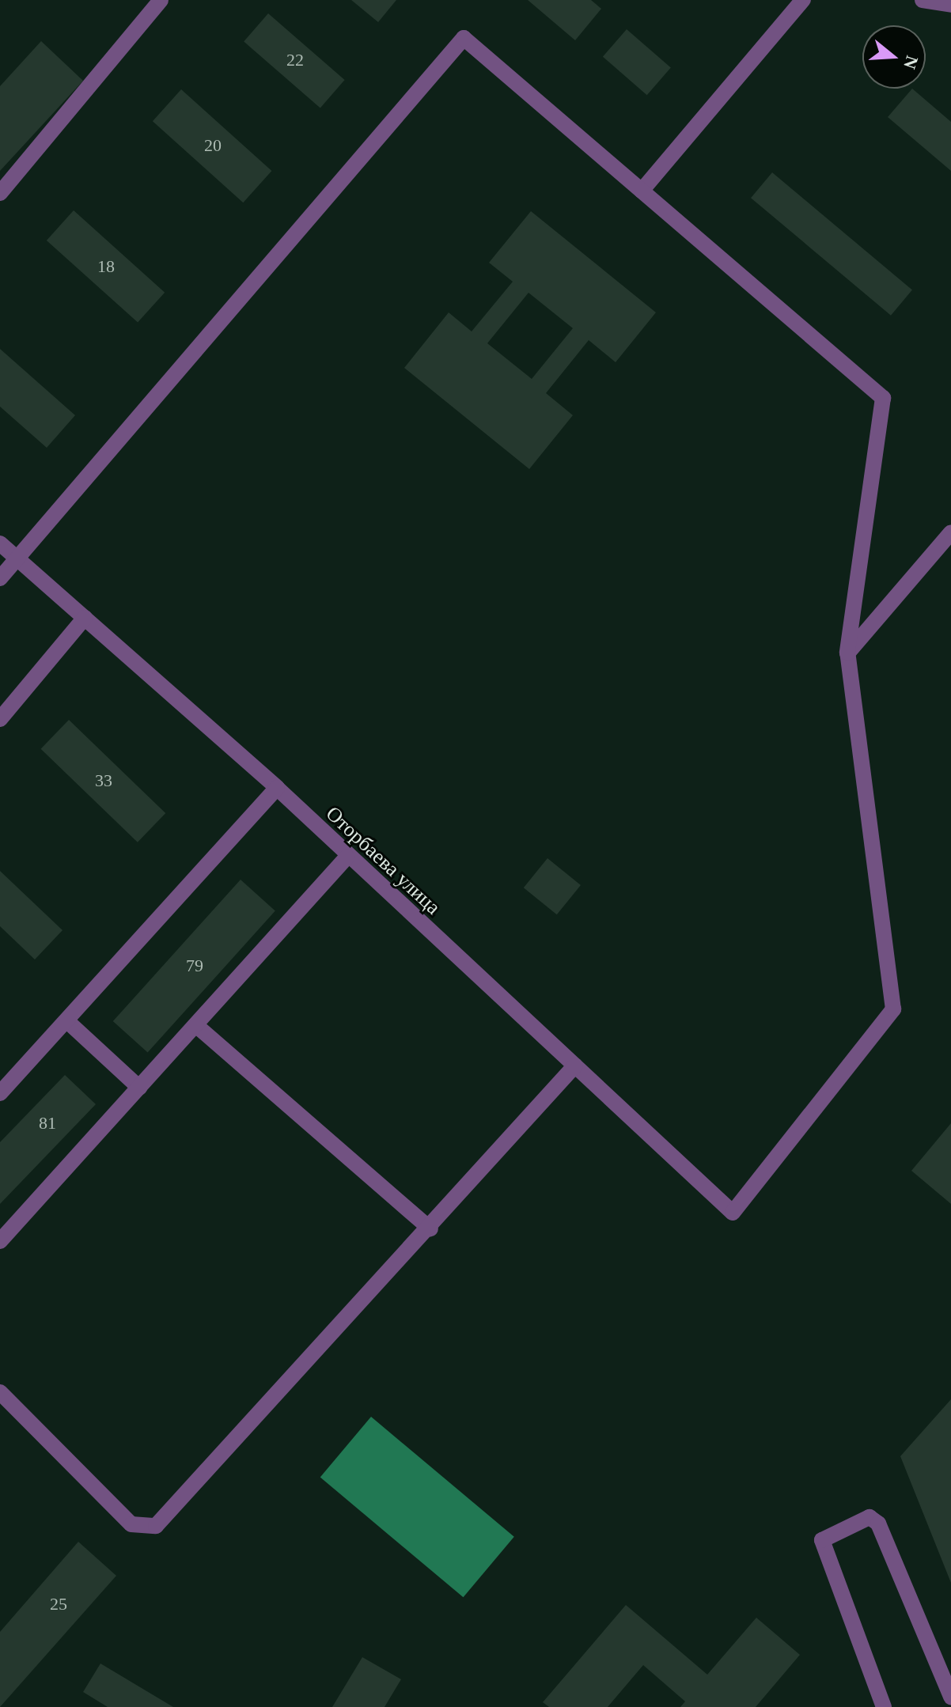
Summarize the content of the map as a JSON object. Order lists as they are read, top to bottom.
{
  "streets": {
    "street": ["Оторбаева улица"]
  },
  "house_numbers": [
    "22",
    "20",
    "18",
    "33",
    "79",
    "81",
    "25"
  ],
  "north": "right"
}
